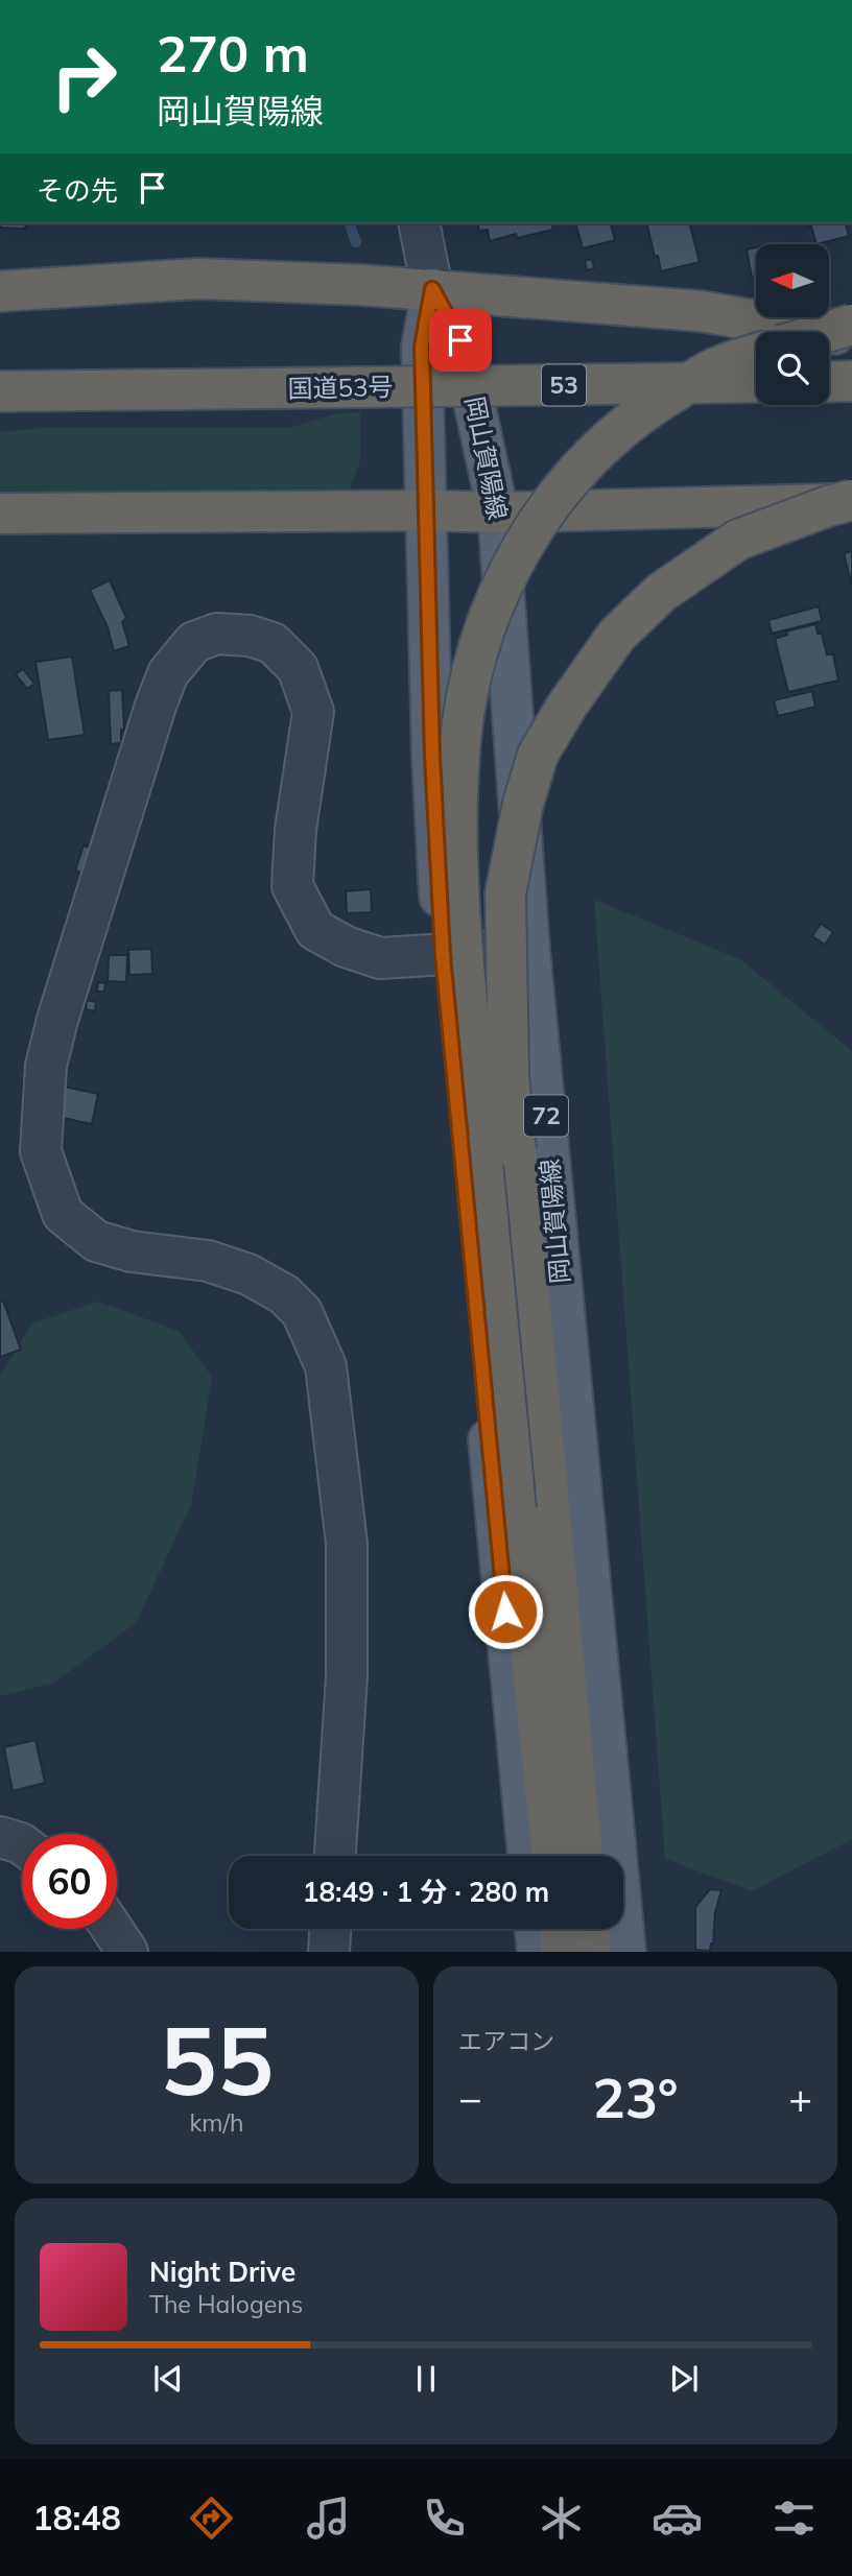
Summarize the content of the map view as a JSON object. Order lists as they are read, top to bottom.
{
  "streets": {
    "highway": ["53", "国道53号", "72"],
    "main road": ["岡山賀陽線"]
  },
  "north": "left",
  "page": {
    "turn": ["270 m", "岡山賀陽線"],
    "then": "その先",
    "limit": "60",
    "trip": "18:49 · 1 分 · 280 m",
    "tile": [
      ["55", "km/h"],
      "エアコン"
    ],
    "heat": ["−", "23°", "+"],
    "song": ["Night Drive", "The Halogens"],
    "tabs": "18:48"
  }
}
